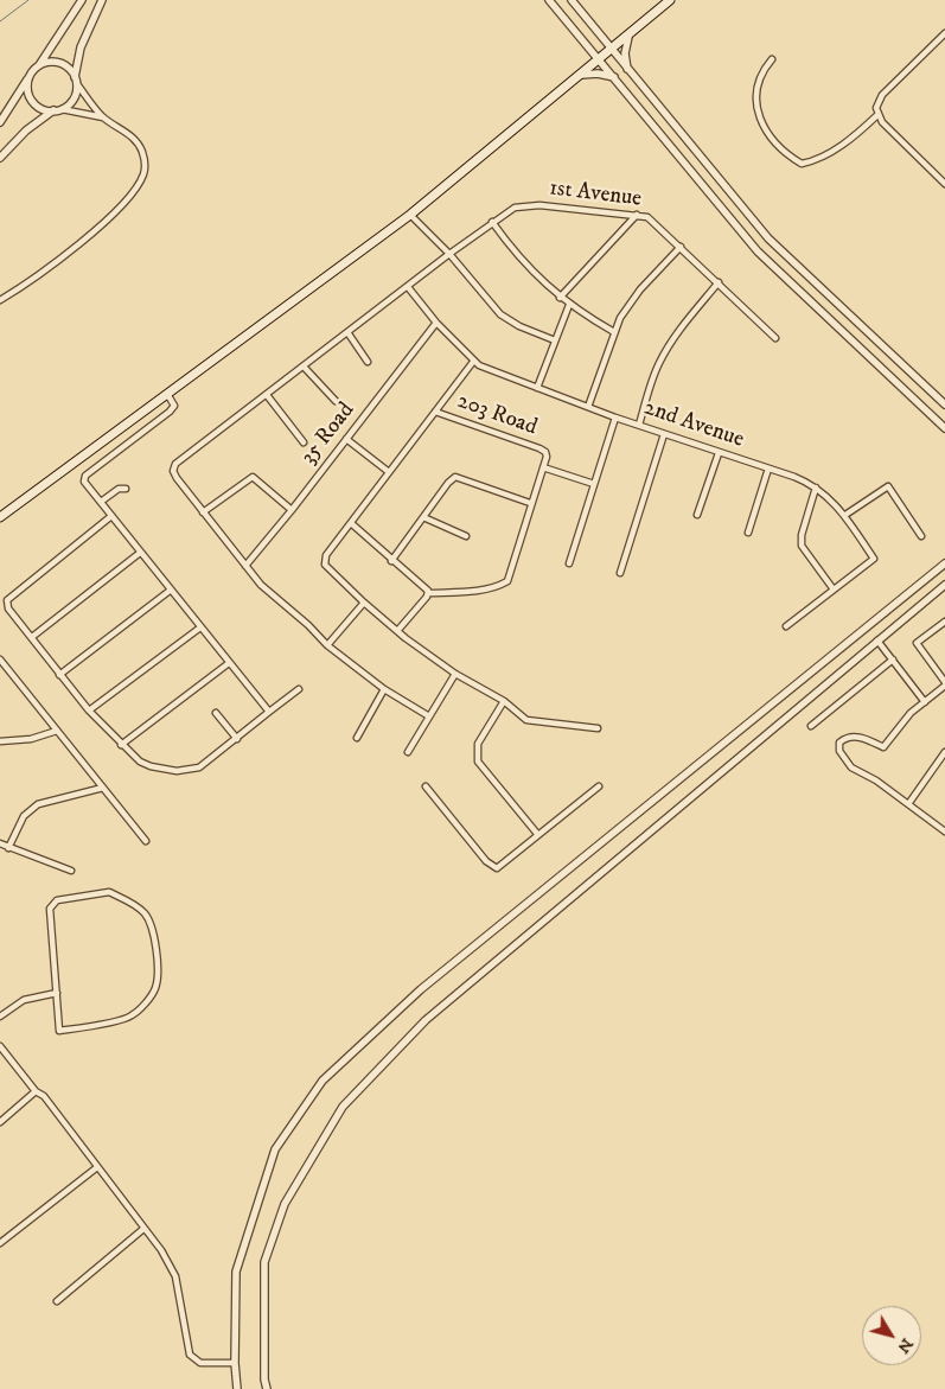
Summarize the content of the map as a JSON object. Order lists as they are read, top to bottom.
{
  "streets": {
    "street": [
      "1st Avenue",
      "203 Road",
      "2nd Avenue",
      "35 Road"
    ]
  },
  "crossings": [
    ["1st Avenue", "2nd Avenue"],
    ["2nd Avenue", "35 Road"]
  ],
  "north": "bottom right"
}
